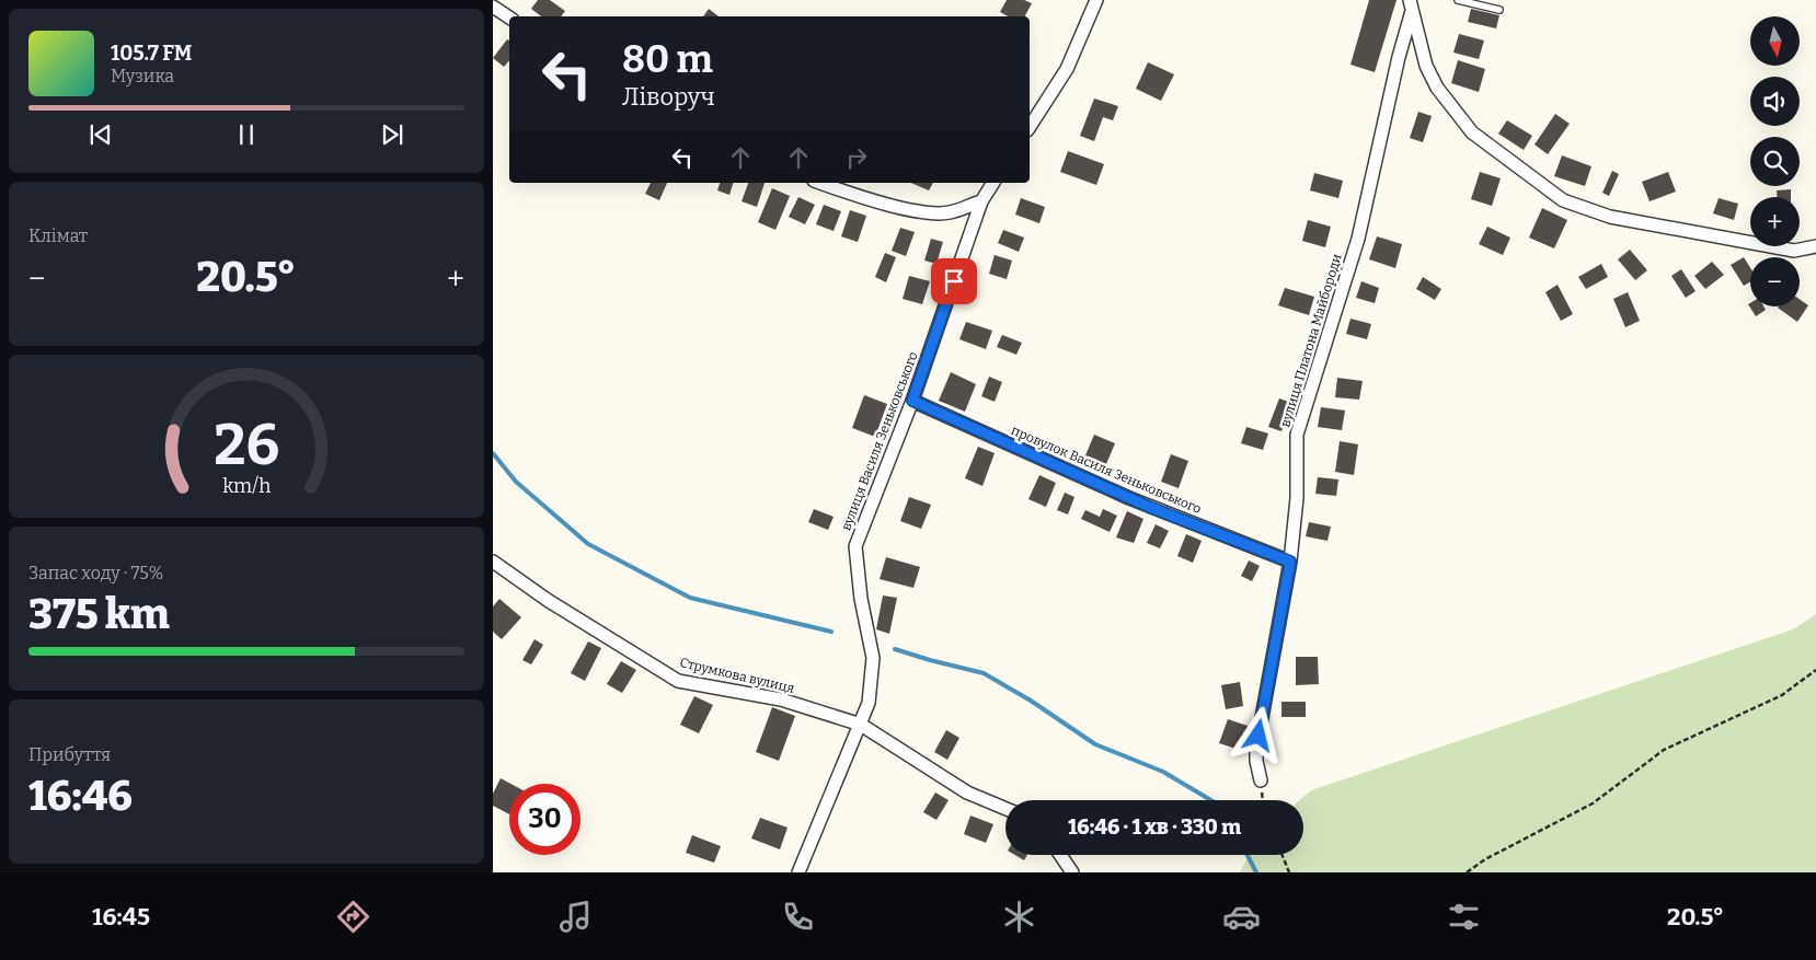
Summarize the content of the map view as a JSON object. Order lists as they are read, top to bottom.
{
  "streets": {
    "street": [
      "вулиця Платона Майбороди",
      "вулиця Василя Зеньковського",
      "провулок Василя Зеньковського",
      "Струмкова вулиця"
    ]
  },
  "crossings": [
    ["вулиця Платона Майбороди", "провулок Василя Зеньковського"],
    ["вулиця Василя Зеньковського", "провулок Василя Зеньковського"],
    ["вулиця Василя Зеньковського", "Струмкова вулиця"]
  ],
  "north": "bottom",
  "page": {
    "map_buttons": ["+", "−"],
    "turn": ["80 m", "Ліворуч"],
    "song": ["105.7 FM", "Музика"],
    "tile": [
      "Клімат",
      ["Запас ходу · 75%", "375 km"],
      ["Прибуття", "16:46"]
    ],
    "heat": ["−", "20.5°", "+"],
    "limit": "30",
    "trip": "16:46 · 1 хв · 330 m",
    "tabs": ["16:45", "20.5°"],
    "gauge": ["26", "km/h"]
  }
}
